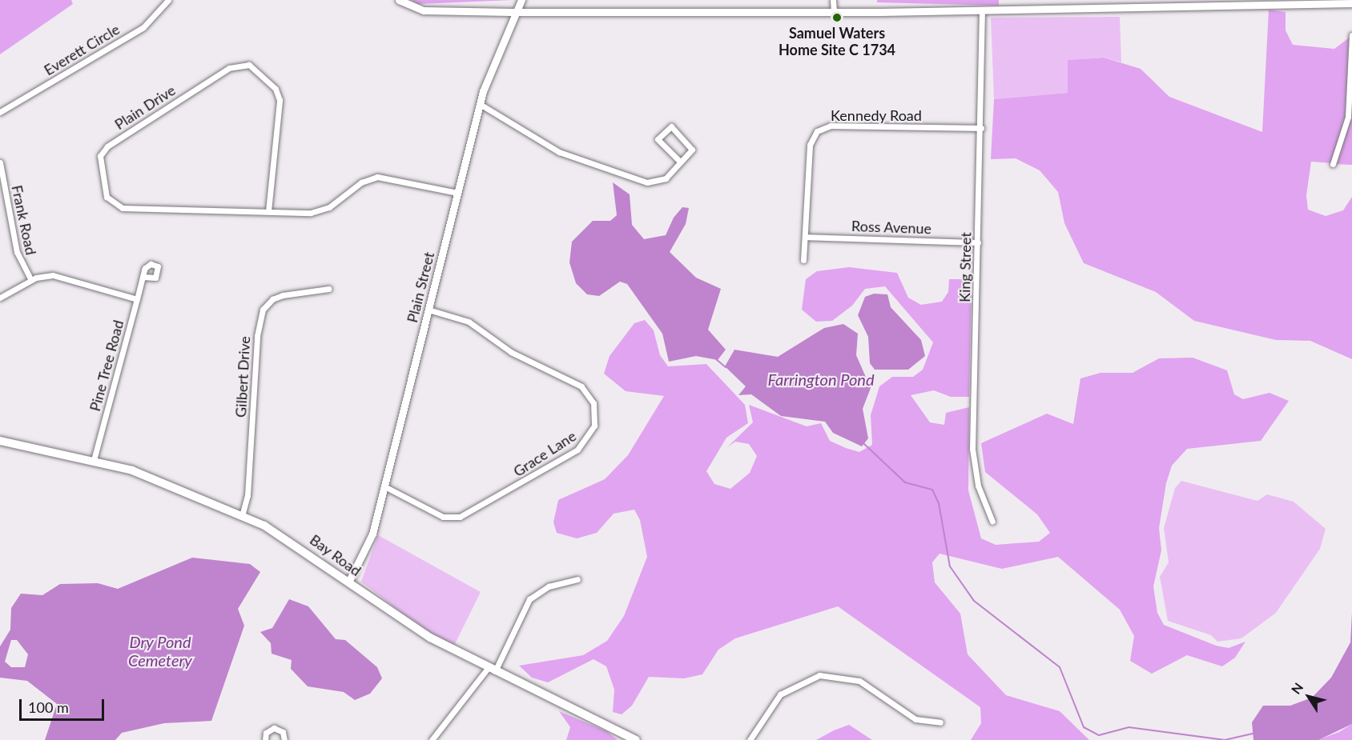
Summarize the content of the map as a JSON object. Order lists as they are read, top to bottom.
{
  "streets": {
    "main road": ["Bay Road"],
    "street": [
      "Everett Circle",
      "Plain Drive",
      "Kennedy Road",
      "Frank Road",
      "Ross Avenue",
      "King Street",
      "Plain Street",
      "Pine Tree Road",
      "Gilbert Drive",
      "Grace Lane"
    ]
  },
  "crossings": [
    ["Plain Drive", "Plain Street"],
    ["Kennedy Road", "Ross Avenue"],
    ["Kennedy Road", "King Street"],
    ["Ross Avenue", "King Street"],
    ["Plain Street", "Grace Lane"],
    ["Plain Street", "Bay Road"],
    ["Pine Tree Road", "Bay Road"],
    ["Gilbert Drive", "Bay Road"]
  ],
  "water": ["Farrington Pond", "Dry Pond Cemetery"],
  "places": ["Samuel Waters Home Site C 1734"],
  "scale_bar": "100 m",
  "north": "top left"
}
